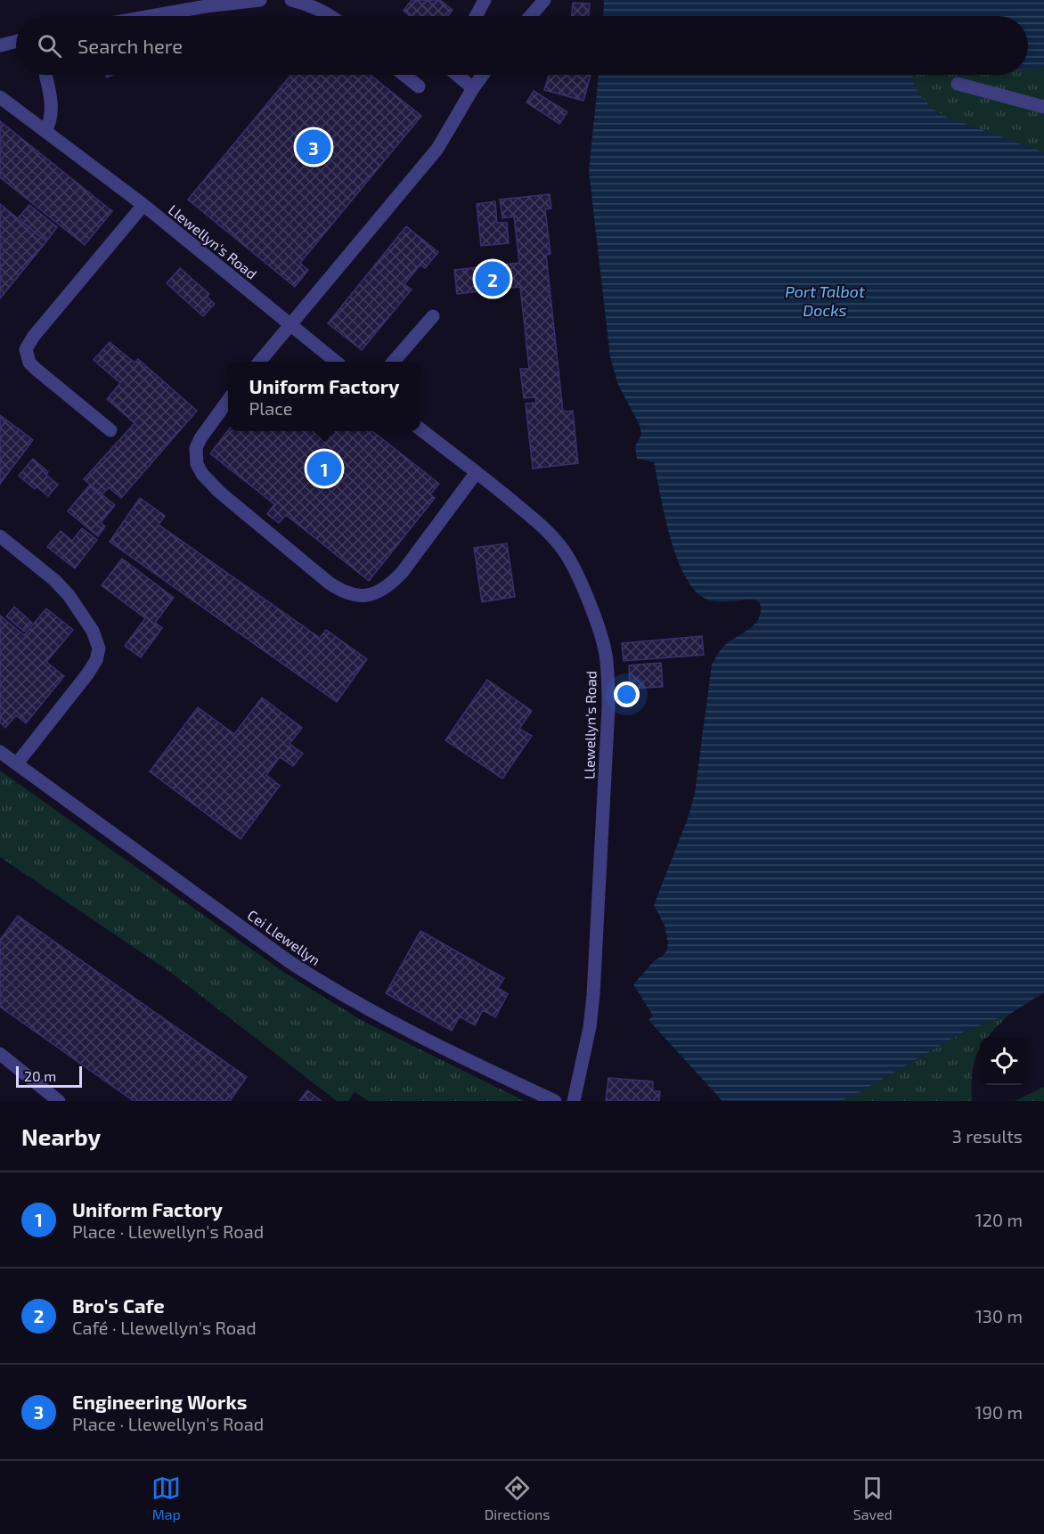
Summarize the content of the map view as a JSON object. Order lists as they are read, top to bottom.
{
  "streets": {
    "street": ["Llewellyn's Road", "Cei Llewellyn"]
  },
  "water": ["Port Talbot Docks"],
  "scale_bar": "20 m",
  "page": {
    "search": "Search here",
    "pins": ["3", "2", "1"],
    "popup": ["Uniform Factory", "Place"],
    "scale": "20 m",
    "heading": ["Nearby", "3 results"],
    "list": [
      {
        "mark": "1",
        "name": "Uniform Factory",
        "note": "Place · Llewellyn's Road",
        "value": "120 m"
      },
      {
        "mark": "2",
        "name": "Bro's Cafe",
        "note": "Café · Llewellyn's Road",
        "value": "130 m"
      },
      {
        "mark": "3",
        "name": "Engineering Works",
        "note": "Place · Llewellyn's Road",
        "value": "190 m"
      }
    ],
    "nav": ["Map", "Directions", "Saved"]
  }
}
